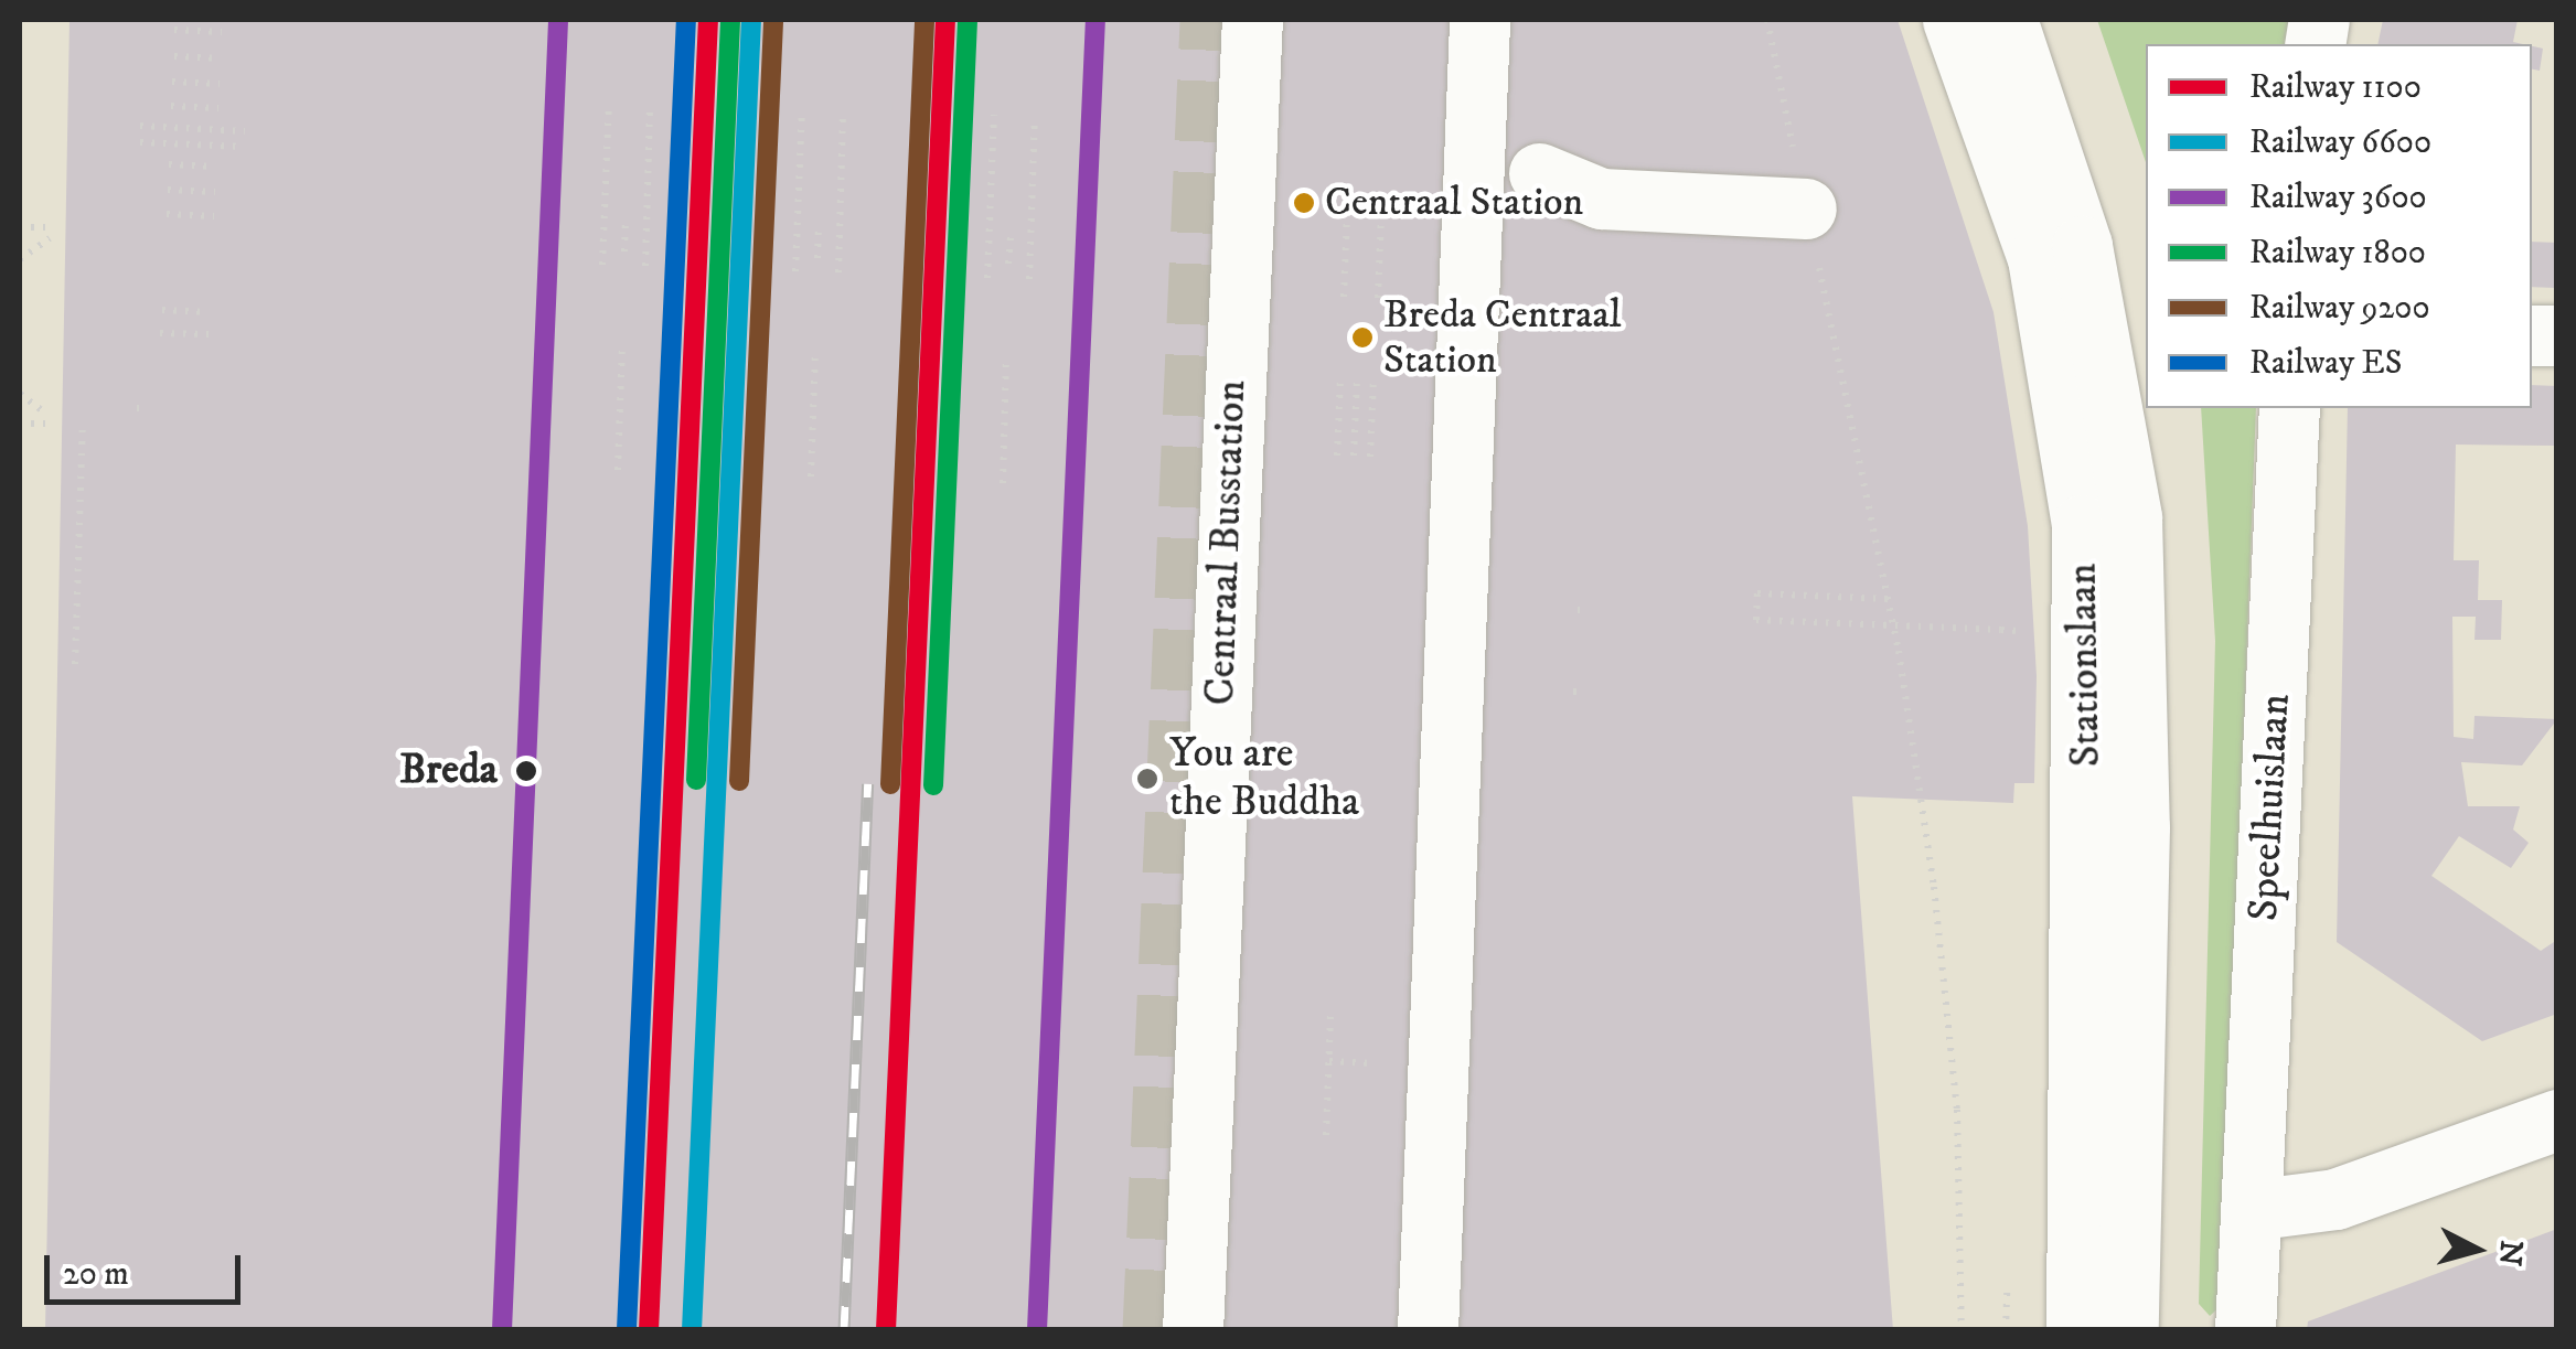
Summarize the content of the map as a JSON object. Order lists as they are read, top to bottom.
{
  "streets": {
    "main road": ["Centraal Busstation", "Stationslaan", "Speelhuislaan"]
  },
  "places": [
    "Centraal Station",
    "Breda Centraal Station",
    "Breda",
    "You are the Buddha"
  ],
  "lines": [
    "rail line 1100",
    "rail line 6600",
    "rail line 3600",
    "rail line ES",
    "rail line 1800",
    "rail line 9200"
  ],
  "legend": [
    "Railway 1100",
    "Railway 6600",
    "Railway 3600",
    "Railway 1800",
    "Railway 9200",
    "Railway ES"
  ],
  "scale_bar": "20 m",
  "north": "right"
}
